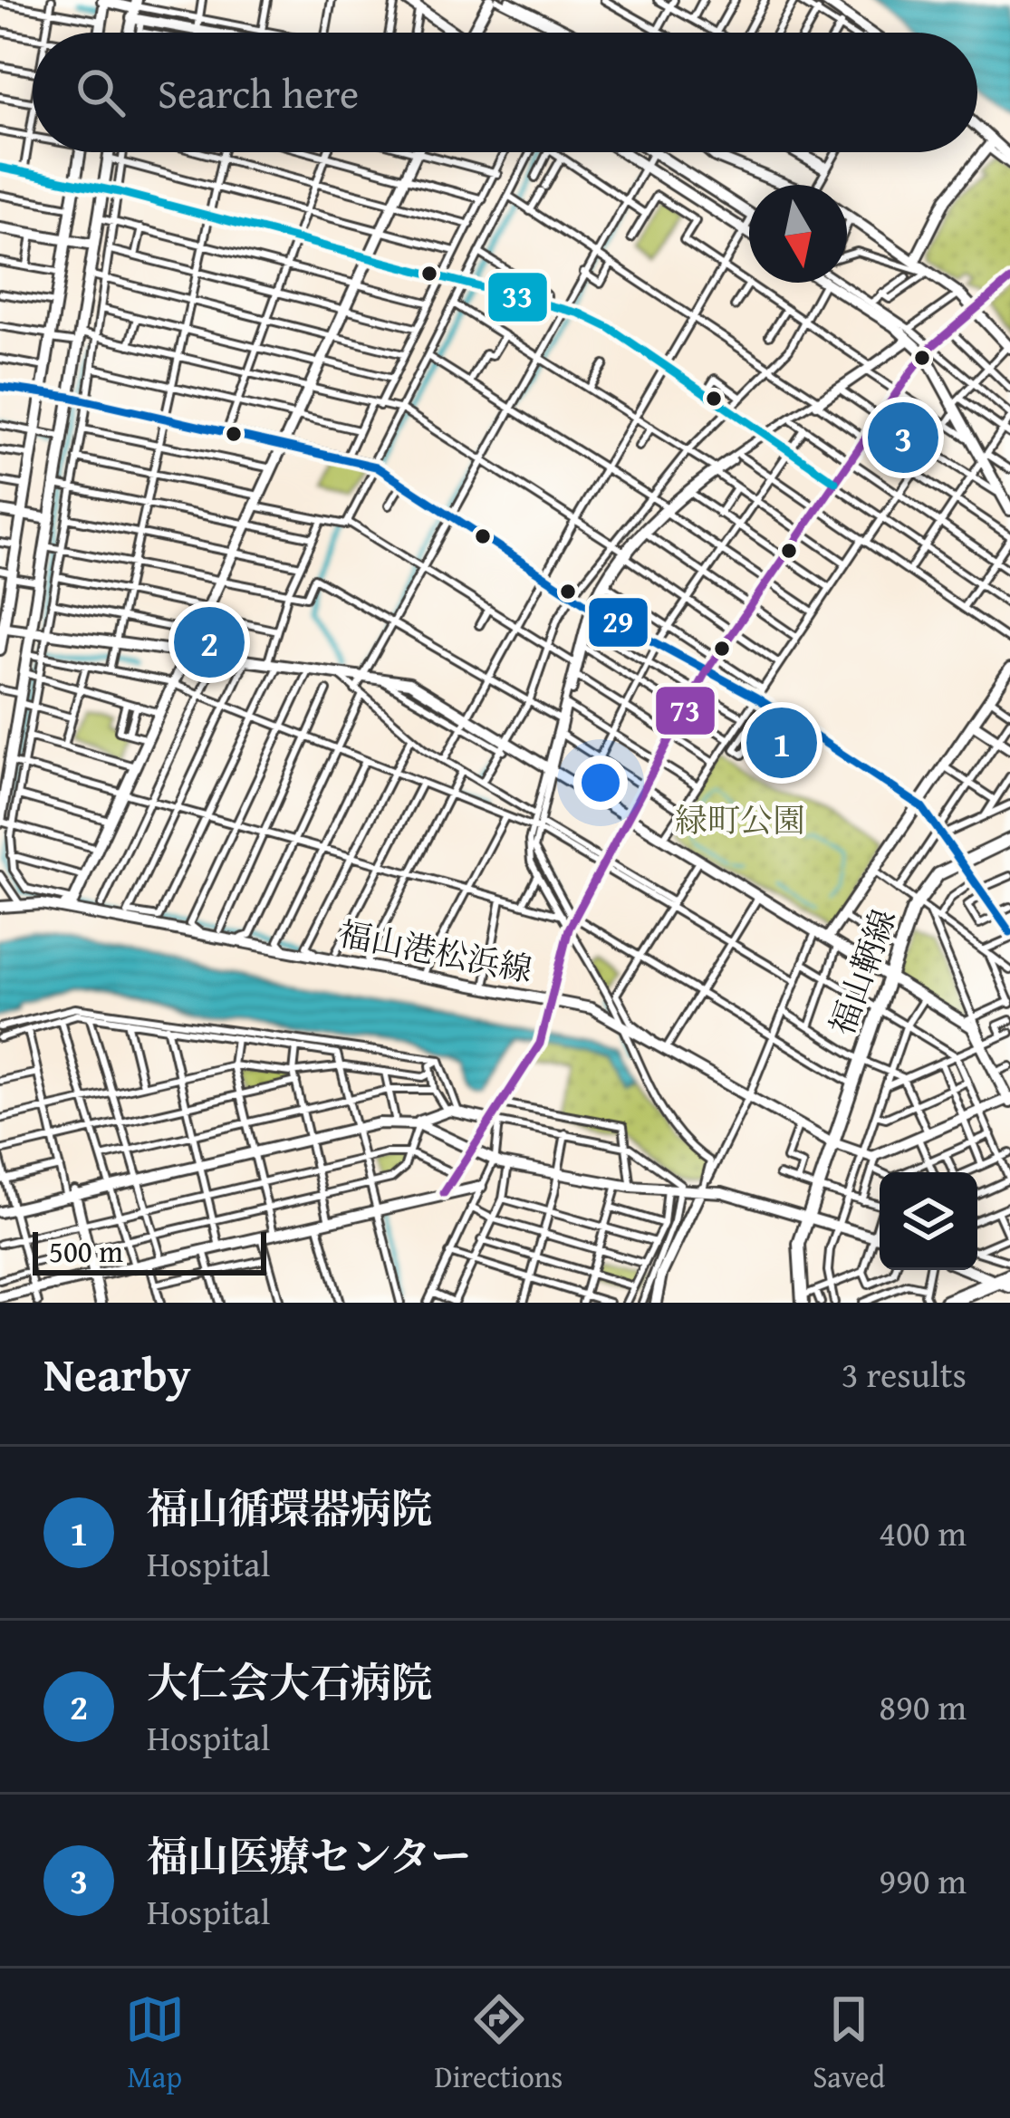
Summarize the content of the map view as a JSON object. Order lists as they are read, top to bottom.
{
  "streets": {
    "main road": ["福山鞆線"],
    "street": ["福山港松浜線"]
  },
  "crossings": [
    ["福山港松浜線", "福山鞆線"]
  ],
  "parks": ["緑町公園"],
  "lines": ["transit line 33", "transit line 73", "transit line 29"],
  "scale_bar": "500 m",
  "north": "bottom",
  "page": {
    "search": "Search here",
    "pins": ["3", "2", "1"],
    "scale": "500 m",
    "heading": ["Nearby", "3 results"],
    "list": [
      {
        "mark": "1",
        "name": "福山循環器病院",
        "note": "Hospital",
        "value": "400 m"
      },
      {
        "mark": "2",
        "name": "大仁会大石病院",
        "note": "Hospital",
        "value": "890 m"
      },
      {
        "mark": "3",
        "name": "福山医療センター",
        "note": "Hospital",
        "value": "990 m"
      }
    ],
    "nav": ["Map", "Directions", "Saved"]
  }
}
